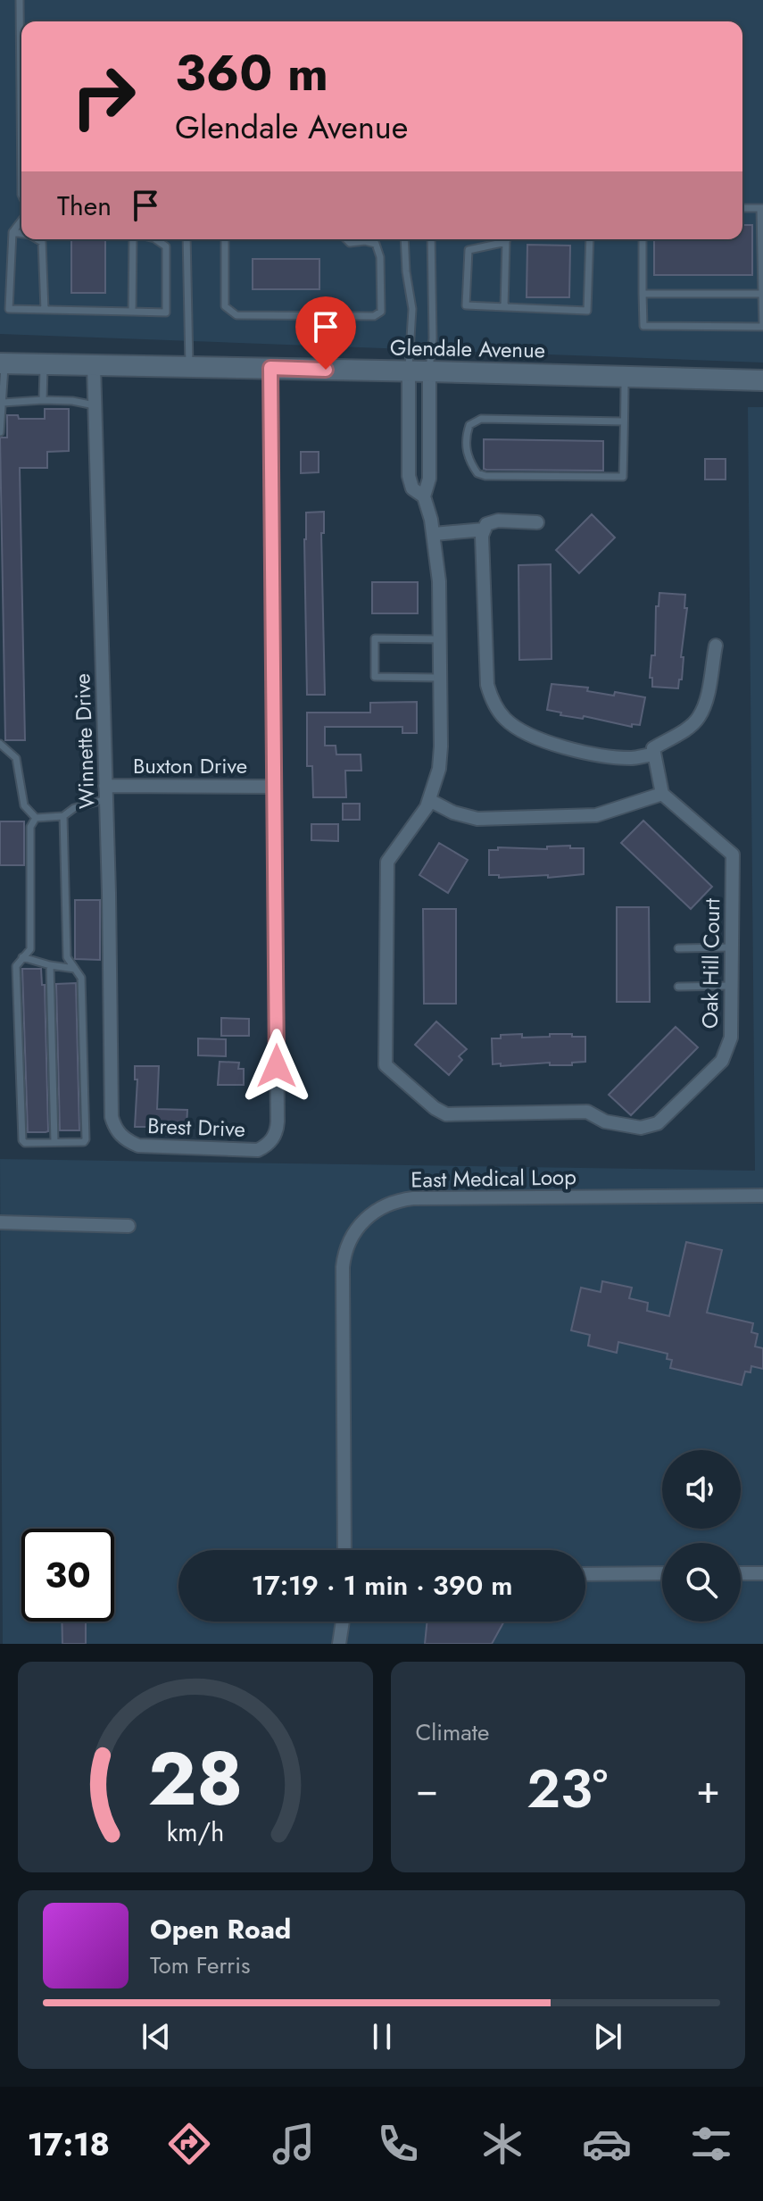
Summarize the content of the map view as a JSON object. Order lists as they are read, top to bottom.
{
  "streets": {
    "main road": ["Glendale Avenue"],
    "street": [
      "Winnette Drive",
      "Buxton Drive",
      "Oak Hill Court",
      "Brest Drive",
      "East Medical Loop"
    ]
  },
  "crossings": [
    ["Glendale Avenue", "Winnette Drive"],
    ["Glendale Avenue", "Oak Hill Court"],
    ["Winnette Drive", "Buxton Drive"],
    ["Winnette Drive", "Brest Drive"],
    ["Buxton Drive", "Brest Drive"]
  ],
  "page": {
    "turn": ["360 m", "Glendale Avenue"],
    "then": "Then",
    "limit": "30",
    "trip": "17:19 · 1 min · 390 m",
    "tile": "Climate",
    "heat": ["−", "23°", "+"],
    "song": ["Open Road", "Tom Ferris"],
    "tabs": "17:18",
    "gauge": ["28", "km/h"]
  }
}
